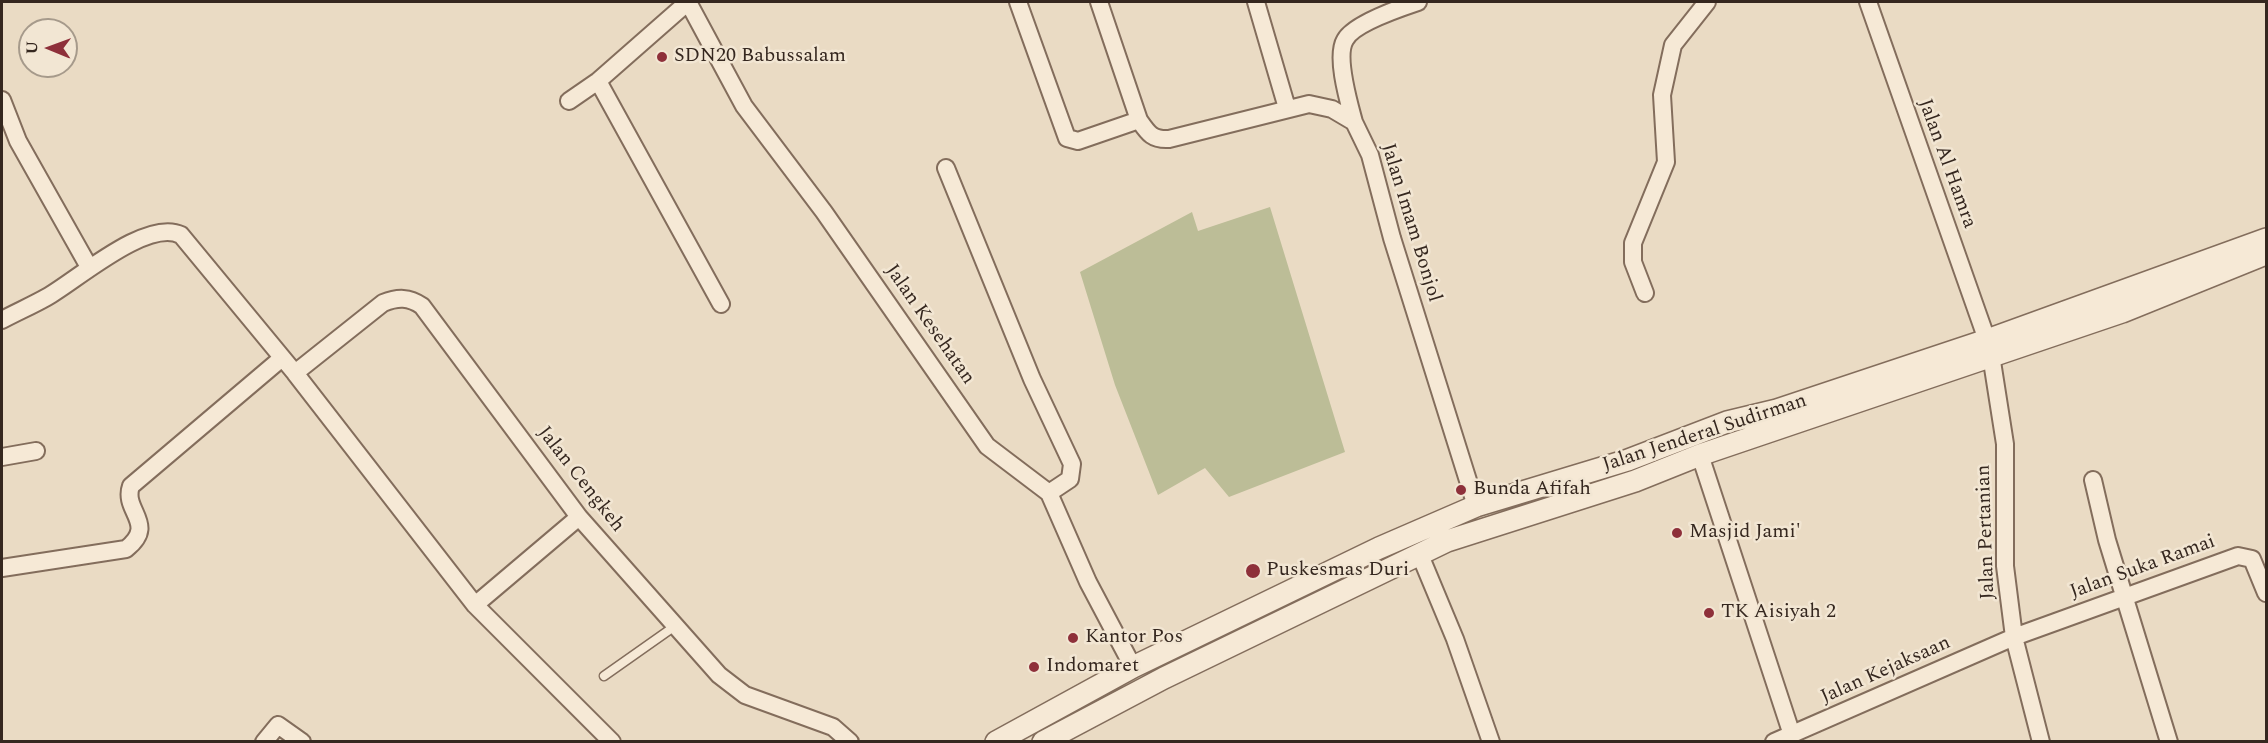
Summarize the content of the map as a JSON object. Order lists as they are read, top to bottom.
{
  "streets": {
    "street": [
      "Jalan Al Hamra",
      "Jalan Imam Bonjol",
      "Jalan Kesehatan",
      "Jalan Jenderal Sudirman",
      "Jalan Cengkeh",
      "Jalan Pertanian",
      "Jalan Suka Ramai",
      "Jalan Kejaksaan"
    ]
  },
  "crossings": [
    ["Jalan Al Hamra", "Jalan Jenderal Sudirman"],
    ["Jalan Al Hamra", "Jalan Pertanian"],
    ["Jalan Imam Bonjol", "Jalan Jenderal Sudirman"],
    ["Jalan Kesehatan", "Jalan Jenderal Sudirman"],
    ["Jalan Jenderal Sudirman", "Jalan Pertanian"],
    ["Jalan Pertanian", "Jalan Suka Ramai"],
    ["Jalan Pertanian", "Jalan Kejaksaan"],
    ["Jalan Suka Ramai", "Jalan Kejaksaan"]
  ],
  "places": [
    "SDN20 Babussalam",
    "Bunda Afifah",
    "Masjid Jami'",
    "Puskesmas Duri",
    "TK Aisiyah 2",
    "Kantor Pos",
    "Indomaret"
  ],
  "north": "left"
}
